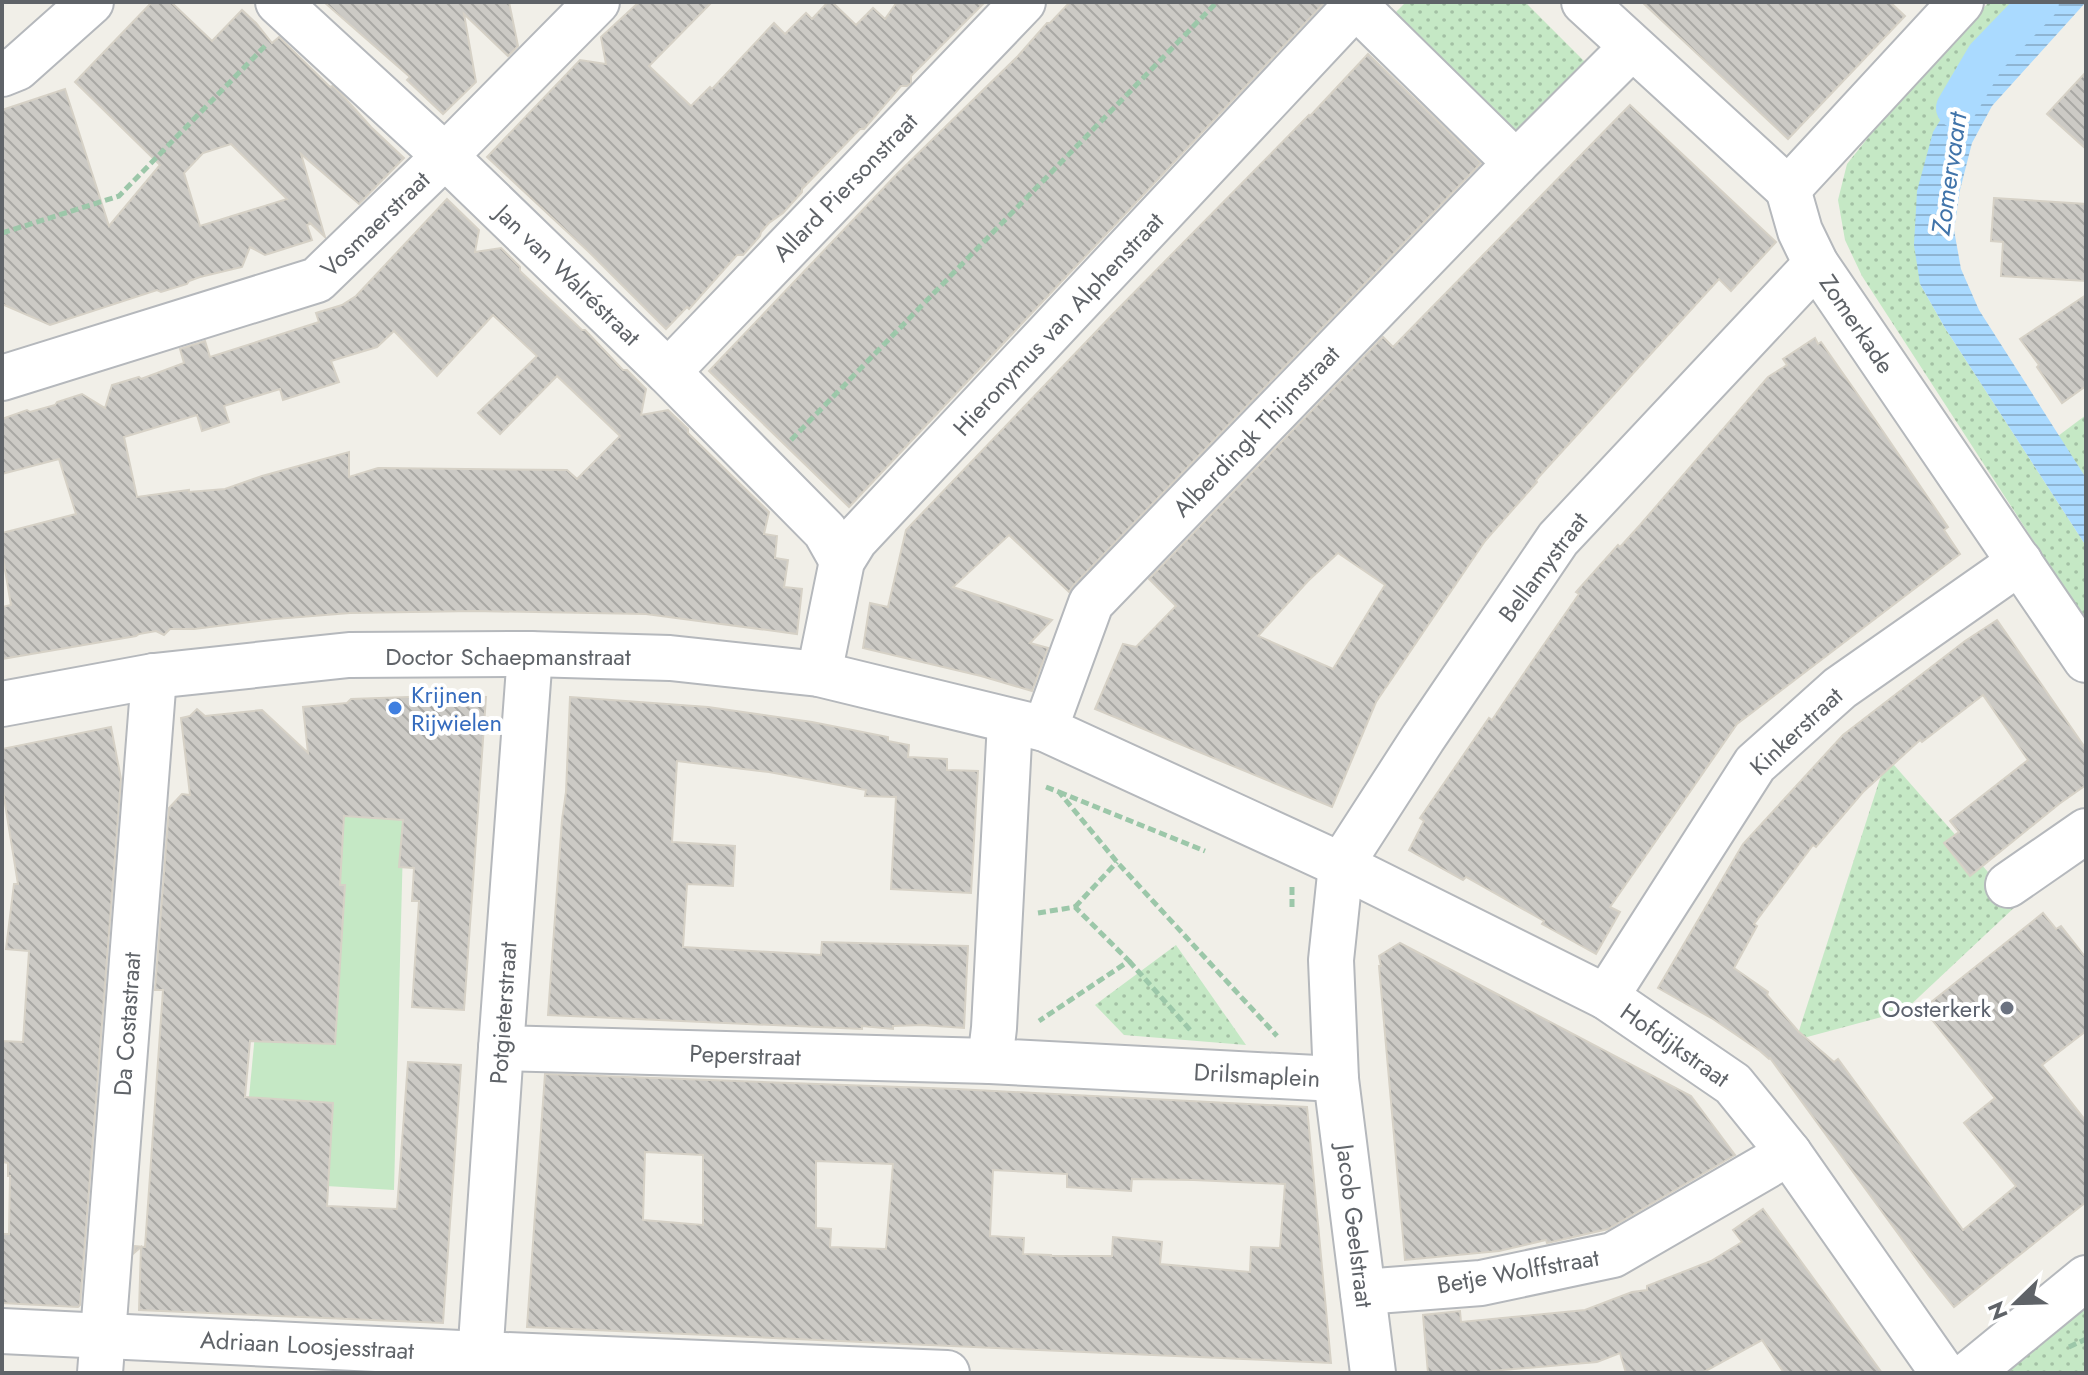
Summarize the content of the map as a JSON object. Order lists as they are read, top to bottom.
{
  "streets": {
    "street": [
      "Allard Piersonstraat",
      "Vosmaerstraat",
      "Jan van Walréstraat",
      "Hieronymus van Alphenstraat",
      "Zomerkade",
      "Alberdingk Thijmstraat",
      "Bellamystraat",
      "Doctor Schaepmanstraat",
      "Kinkerstraat",
      "Potgieterstraat",
      "Da Costastraat",
      "Hofdijkstraat",
      "Peperstraat",
      "Drilsmaplein",
      "Jacob Geelstraat",
      "Betje Wolffstraat",
      "Adriaan Loosjesstraat"
    ]
  },
  "crossings": [
    ["Allard Piersonstraat", "Jan van Walréstraat"],
    ["Vosmaerstraat", "Jan van Walréstraat"],
    ["Jan van Walréstraat", "Hieronymus van Alphenstraat"],
    ["Hieronymus van Alphenstraat", "Doctor Schaepmanstraat"],
    ["Zomerkade", "Bellamystraat"],
    ["Zomerkade", "Kinkerstraat"],
    ["Alberdingk Thijmstraat", "Doctor Schaepmanstraat"],
    ["Bellamystraat", "Hofdijkstraat"],
    ["Bellamystraat", "Drilsmaplein"],
    ["Doctor Schaepmanstraat", "Potgieterstraat"],
    ["Doctor Schaepmanstraat", "Da Costastraat"],
    ["Kinkerstraat", "Hofdijkstraat"],
    ["Potgieterstraat", "Peperstraat"],
    ["Potgieterstraat", "Adriaan Loosjesstraat"],
    ["Da Costastraat", "Adriaan Loosjesstraat"],
    ["Hofdijkstraat", "Drilsmaplein"],
    ["Hofdijkstraat", "Betje Wolffstraat"],
    ["Peperstraat", "Drilsmaplein"],
    ["Drilsmaplein", "Jacob Geelstraat"],
    ["Jacob Geelstraat", "Betje Wolffstraat"]
  ],
  "water": ["Zomervaart"],
  "places": ["Krijnen Rijwielen", "Oosterkerk"],
  "north": "bottom left"
}
